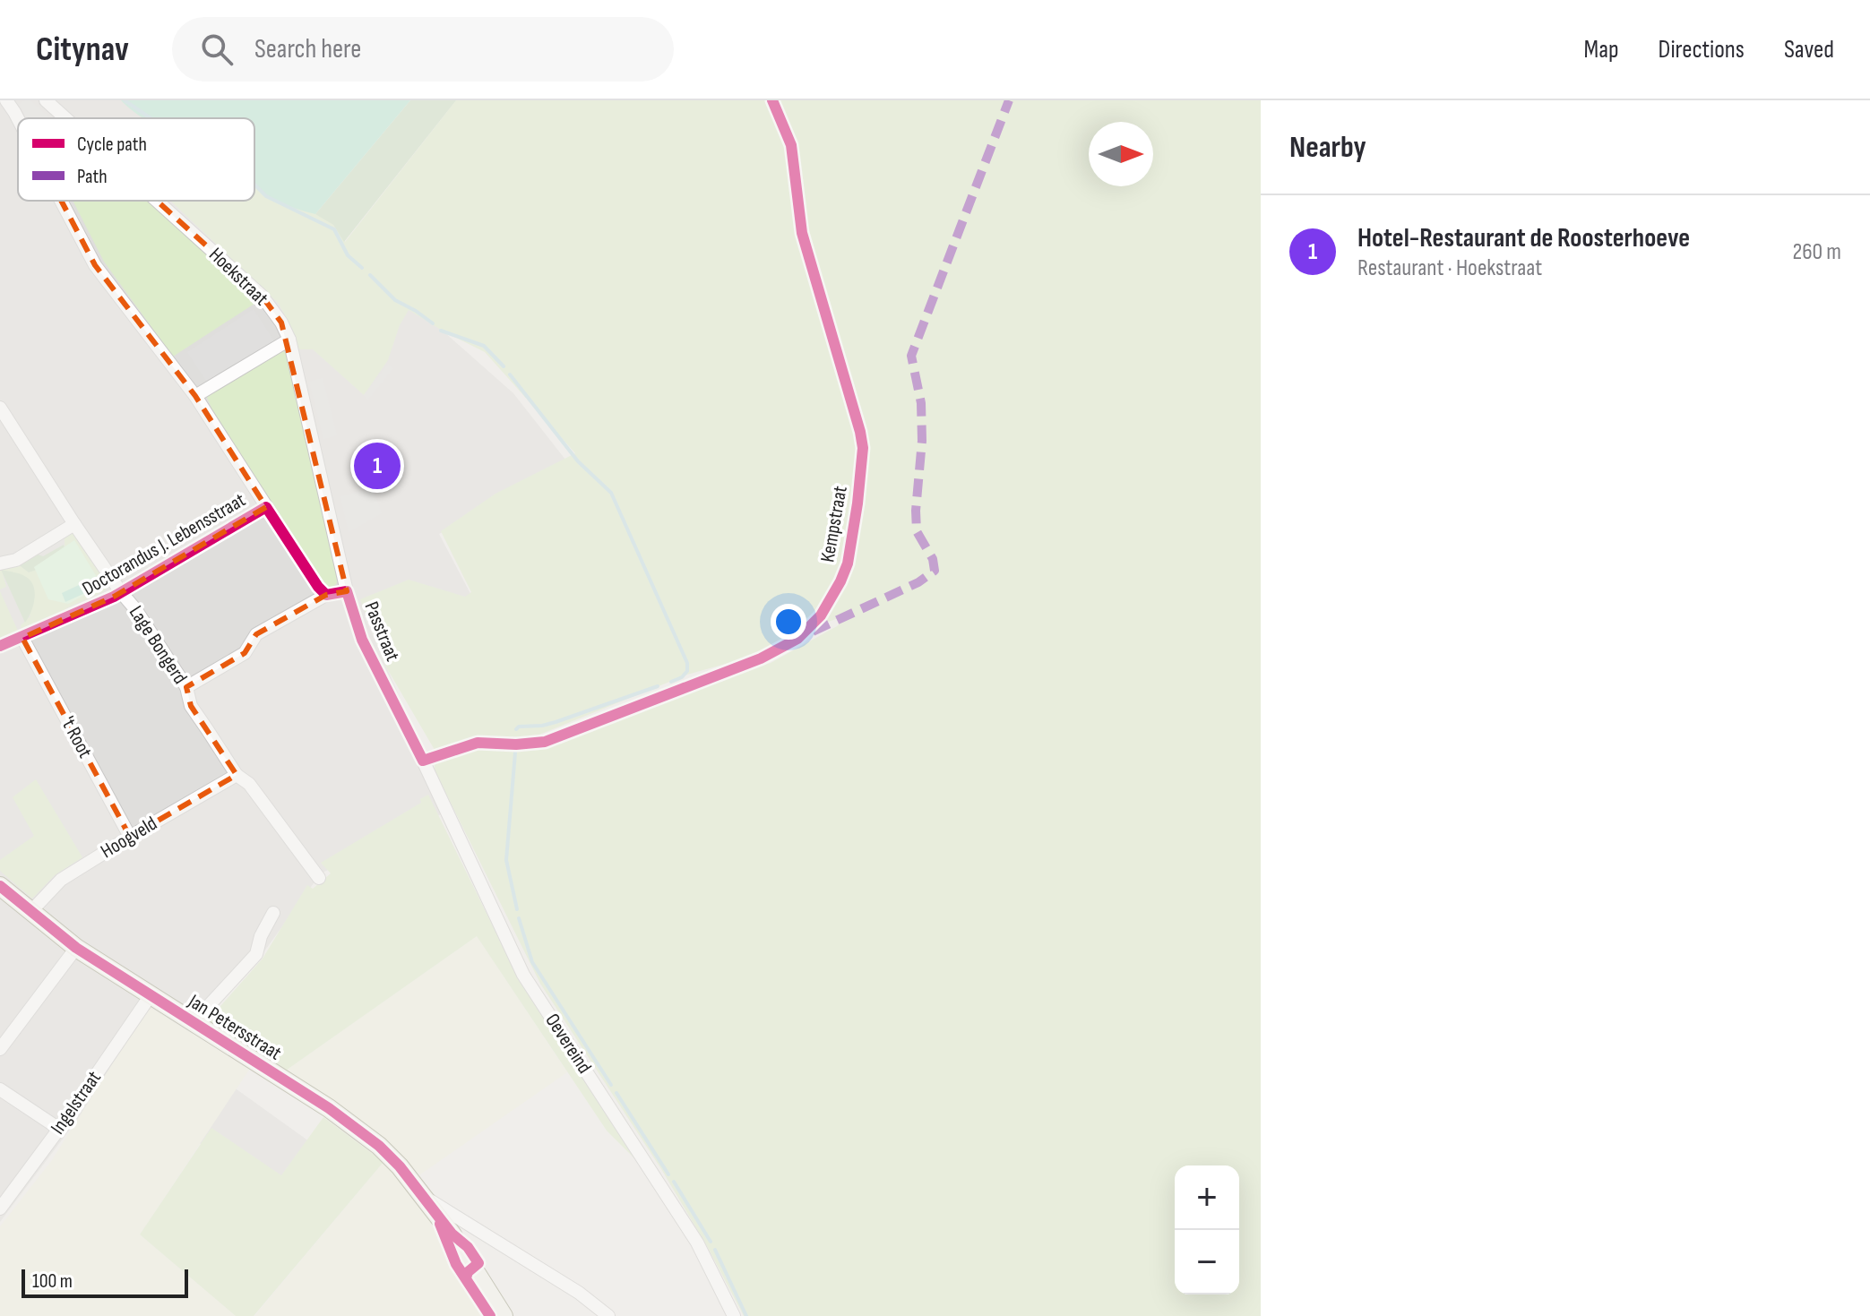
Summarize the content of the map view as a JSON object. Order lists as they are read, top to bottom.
{
  "streets": {
    "street": [
      "Hoekstraat",
      "Kempstraat",
      "Doctorandus J. Lebensstraat",
      "Passtraat",
      "Lage Bongerd",
      "'t Root",
      "Hoogveld",
      "Jan Petersstraat",
      "Oevereind",
      "Ingelstraat"
    ]
  },
  "crossings": [
    ["Hoekstraat", "Passtraat"],
    ["Kempstraat", "Passtraat"],
    ["Kempstraat", "Oevereind"],
    ["Doctorandus J. Lebensstraat", "Lage Bongerd"],
    ["Doctorandus J. Lebensstraat", "'t Root"],
    ["Passtraat", "Lage Bongerd"],
    ["Passtraat", "Oevereind"],
    ["Lage Bongerd", "Hoogveld"],
    ["'t Root", "Hoogveld"],
    ["Hoogveld", "Jan Petersstraat"],
    ["Jan Petersstraat", "Ingelstraat"]
  ],
  "legend": ["Cycle path", "Path"],
  "scale_bar": "100 m",
  "north": "right",
  "page": {
    "header": "Citynav",
    "search": "Search here",
    "nav": ["Map", "Directions", "Saved"],
    "heading": "Nearby",
    "list": [
      {
        "mark": "1",
        "name": "Hotel-Restaurant de Roosterhoeve",
        "note": "Restaurant · Hoekstraat",
        "value": "260 m"
      }
    ],
    "pins": "1",
    "map_buttons": ["+", "−"],
    "scale": "100 m"
  }
}
